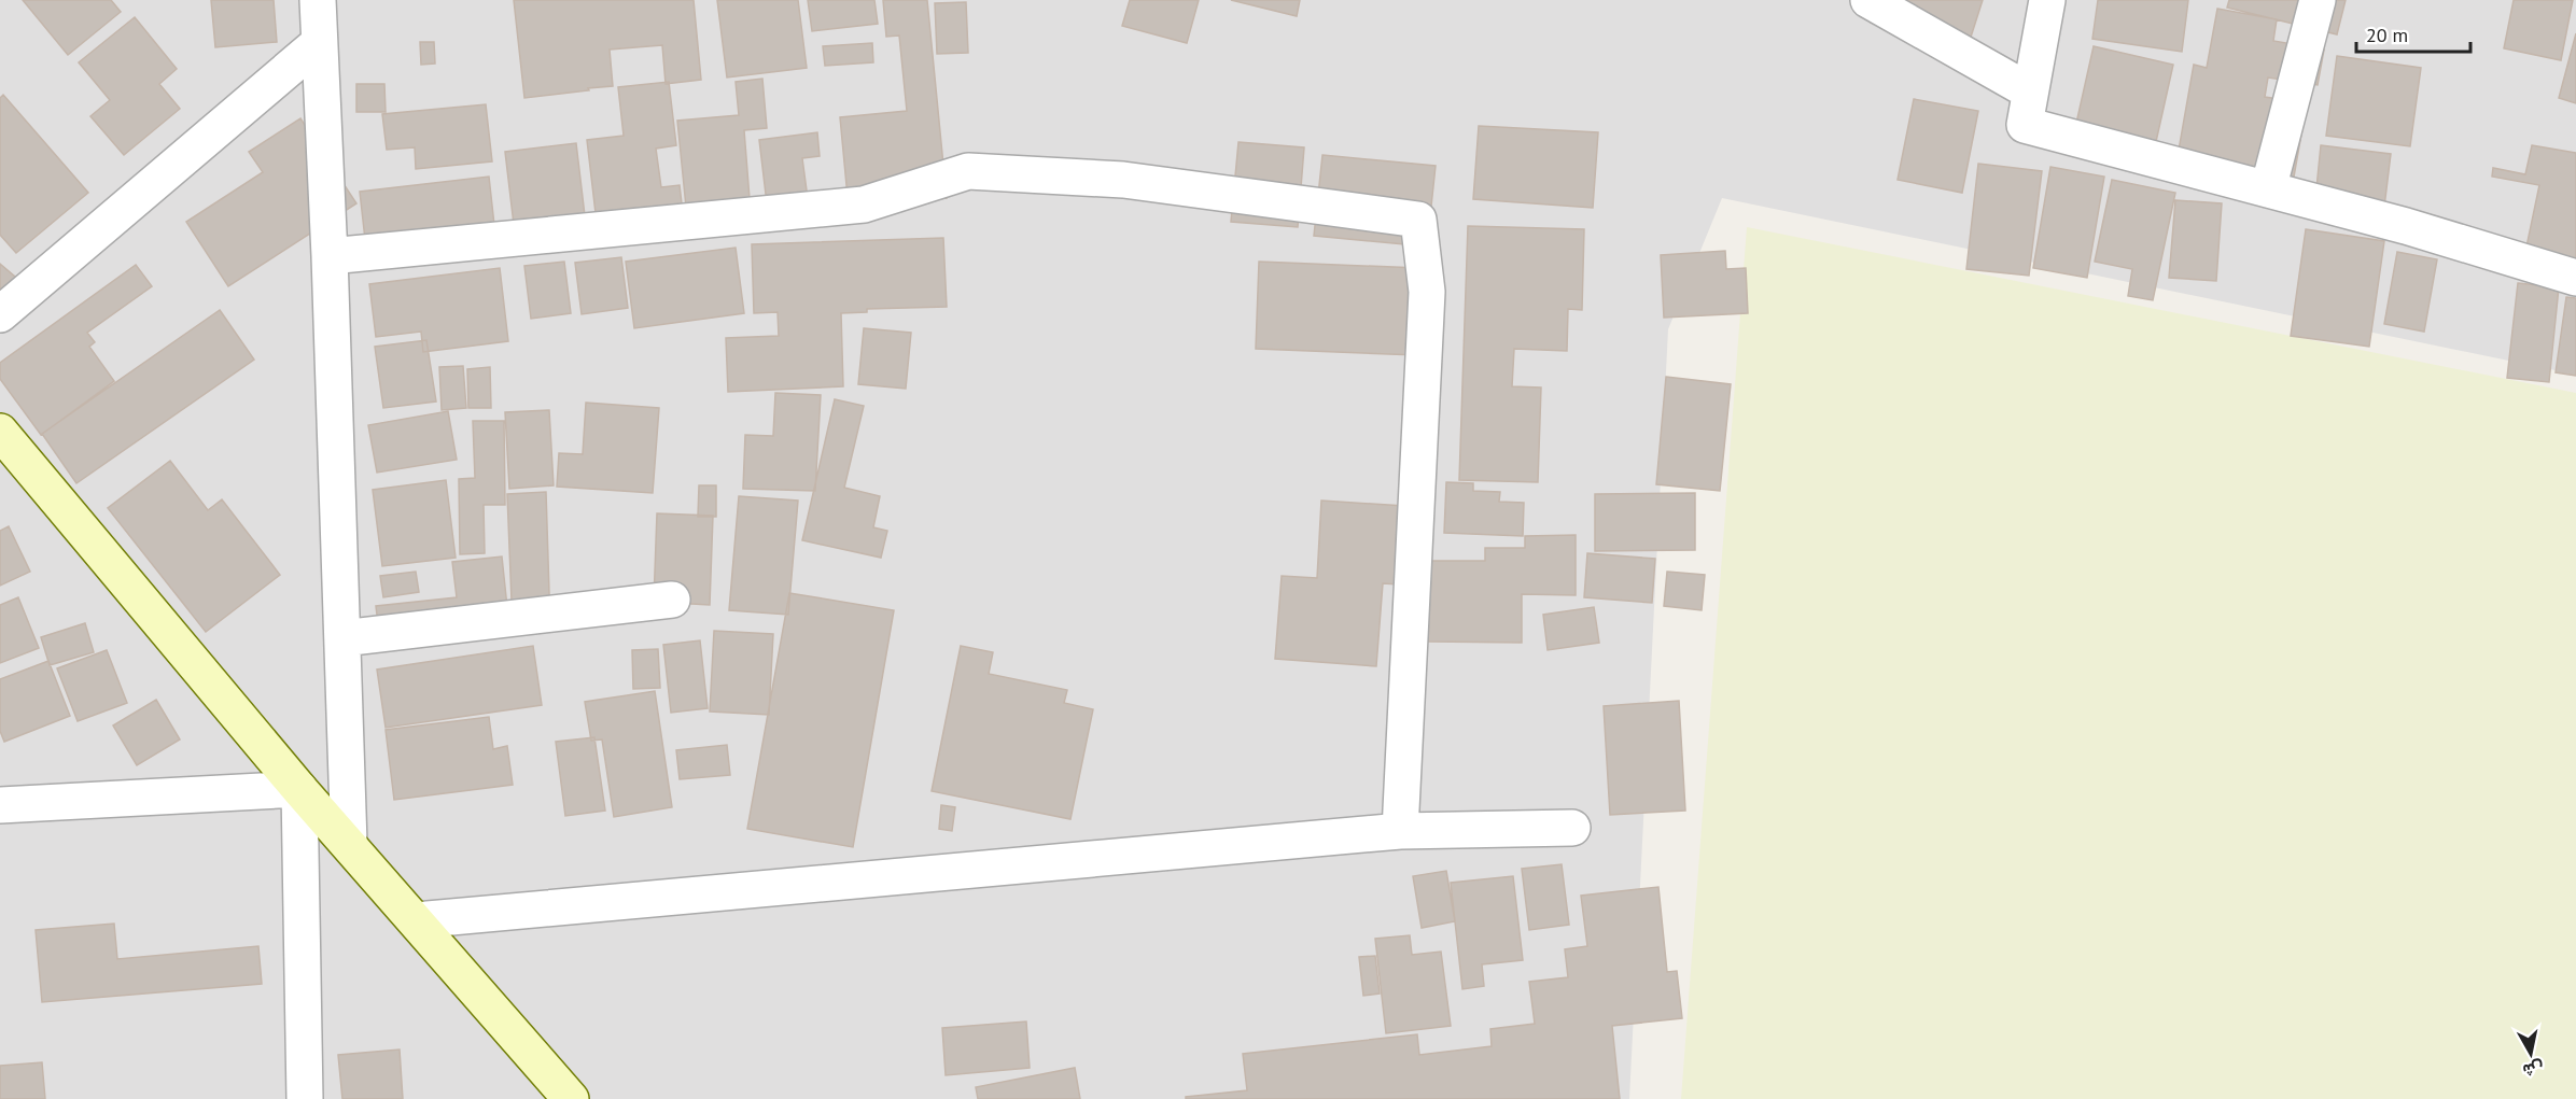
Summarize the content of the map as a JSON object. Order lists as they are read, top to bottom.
{
  "scale_bar": "20 m",
  "north": "bottom"
}
